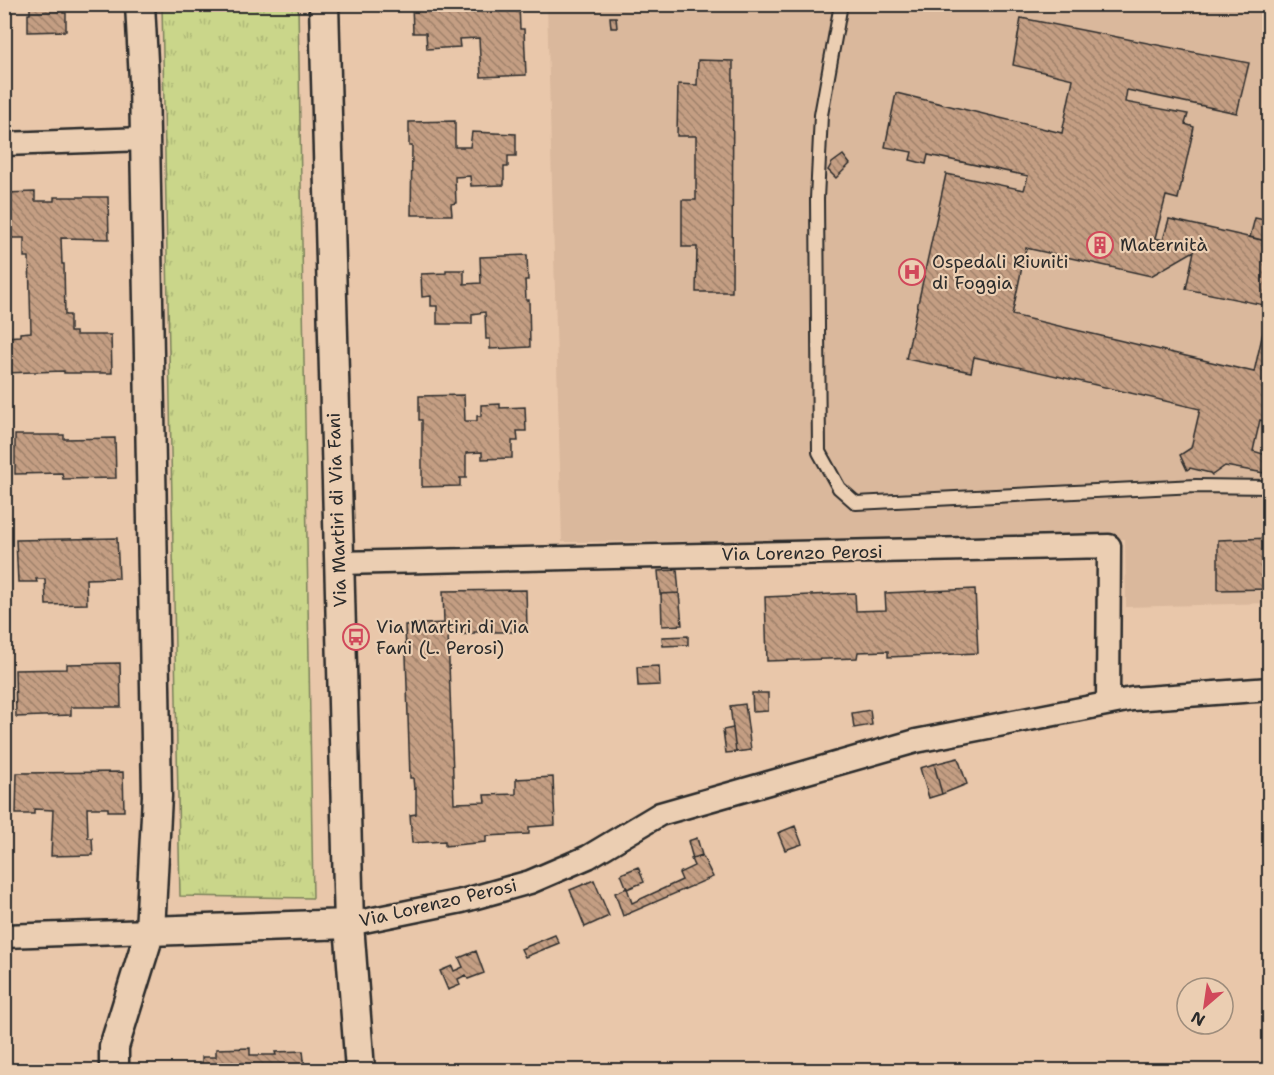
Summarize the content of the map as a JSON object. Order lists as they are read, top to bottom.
{
  "streets": {
    "street": ["Via Martiri di Via Fani", "Via Lorenzo Perosi"]
  },
  "crossings": [
    ["Via Martiri di Via Fani", "Via Lorenzo Perosi"]
  ],
  "places": {
    "building": ["Maternità"],
    "hospital": ["Ospedali Riuniti di Foggia"],
    "bus stop": ["Via Martiri di Via Fani (L. Perosi)"]
  },
  "north": "bottom left"
}
